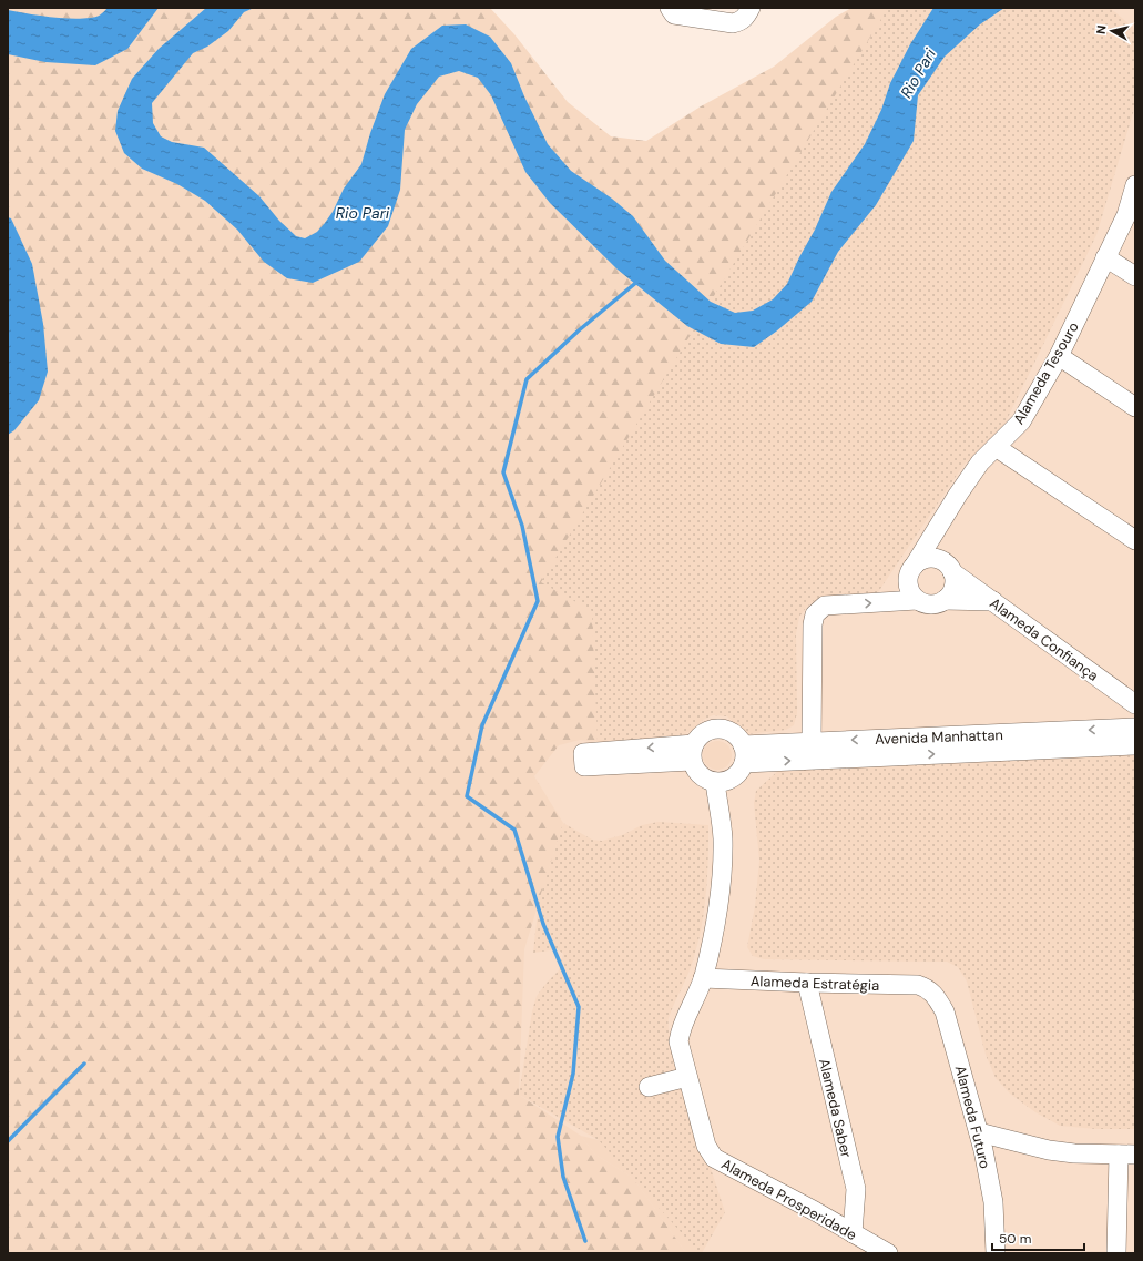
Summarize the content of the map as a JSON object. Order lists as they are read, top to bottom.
{
  "streets": {
    "lane": [
      "Alameda Tesouro",
      "Alameda Confiança",
      "Avenida Manhattan",
      "Alameda Estratégia",
      "Alameda Saber",
      "Alameda Futuro",
      "Alameda Prosperidade"
    ]
  },
  "crossings": [
    ["Alameda Tesouro", "Alameda Confiança"],
    ["Alameda Estratégia", "Alameda Saber"],
    ["Alameda Estratégia", "Alameda Futuro"],
    ["Alameda Saber", "Alameda Prosperidade"]
  ],
  "water": ["Rio Pari"],
  "scale_bar": "50 m",
  "north": "left"
}
